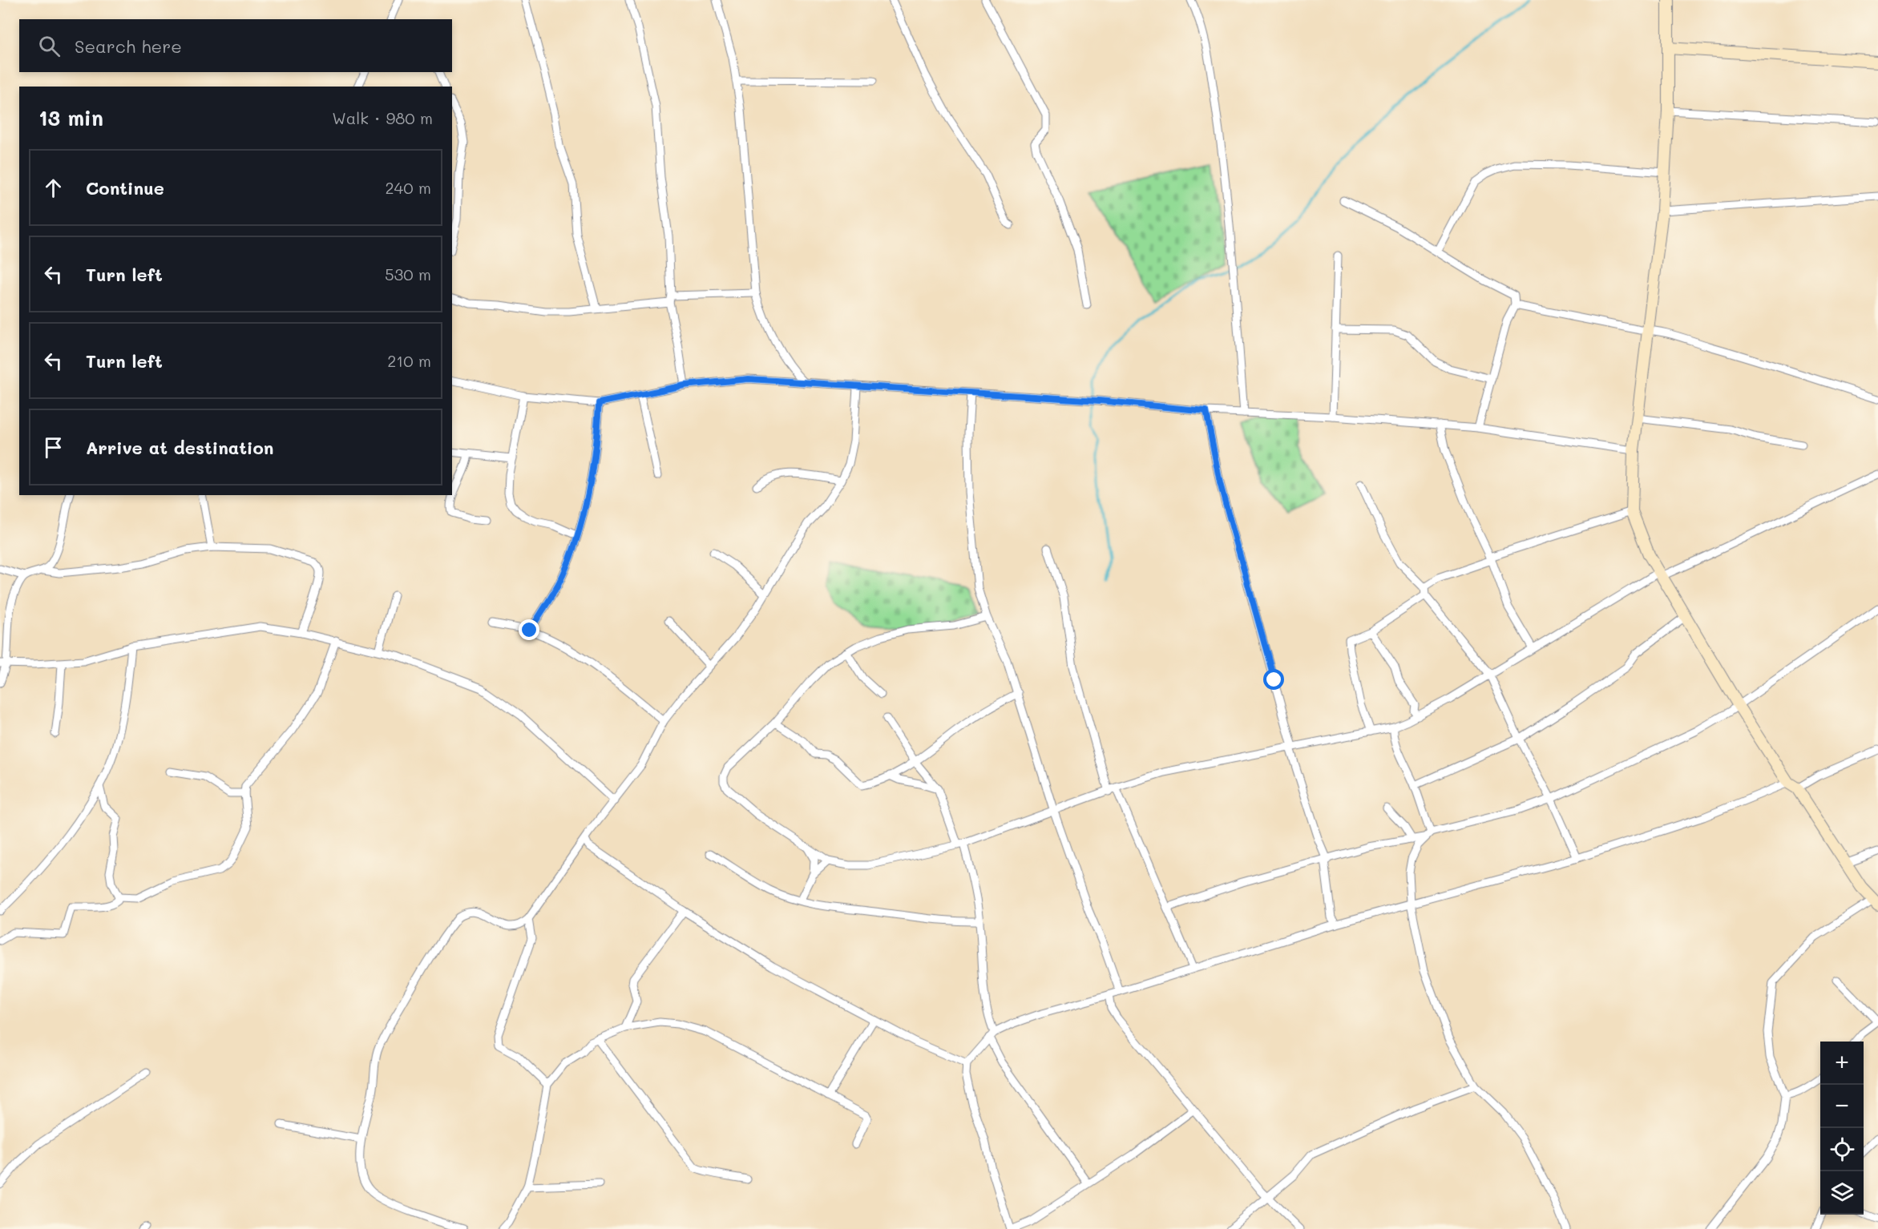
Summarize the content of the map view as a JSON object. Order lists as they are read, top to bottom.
{
  "page": {
    "search": "Search here",
    "heading": ["13 min", "Walk · 980 m"],
    "list": [
      ["Continue", "240 m"],
      ["Turn left", "530 m"],
      ["Turn left", "210 m"],
      "Arrive at destination"
    ],
    "map_buttons": ["+", "−"]
  }
}
